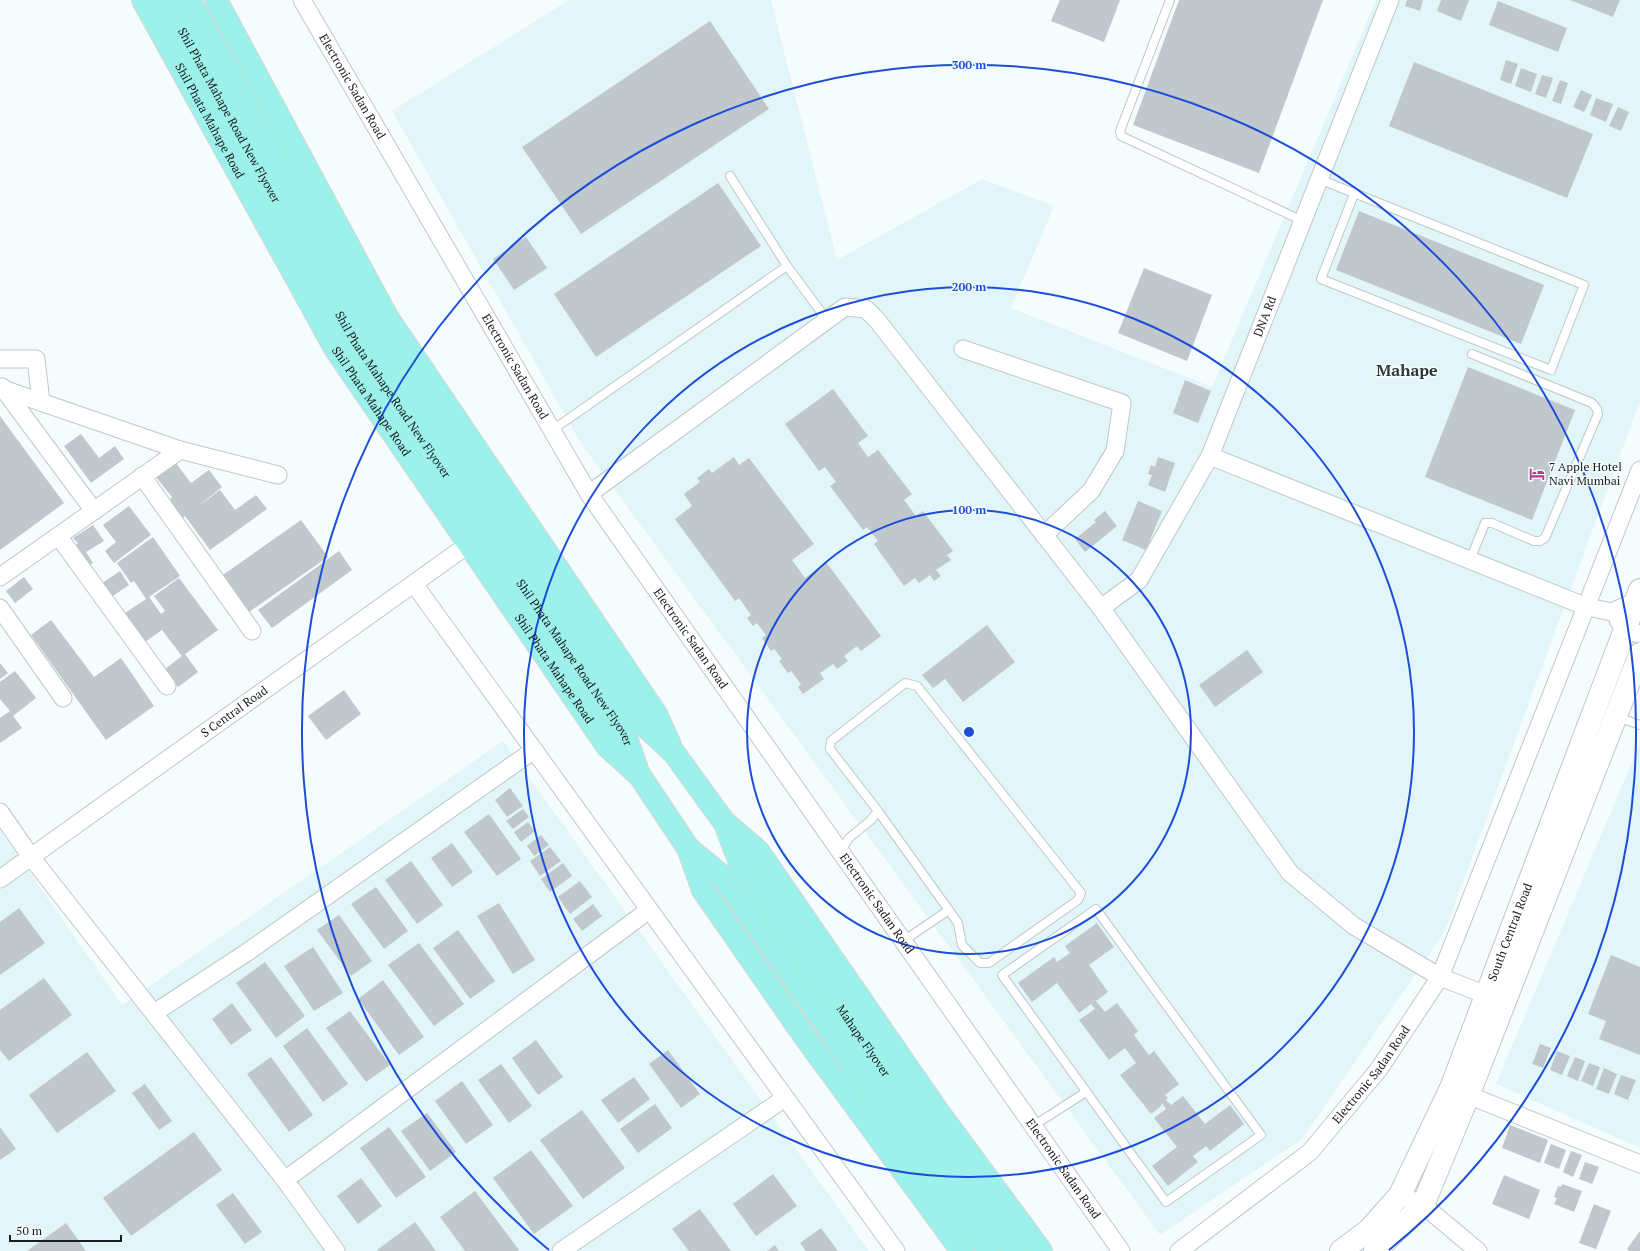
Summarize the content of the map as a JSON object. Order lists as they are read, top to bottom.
{
  "streets": {
    "main road": [
      "Shil Phata Mahape Road New Flyover",
      "Shil Phata Mahape Road",
      "South Central Road",
      "Mahape Flyover"
    ],
    "street": ["Electronic Sadan Road", "DNA Rd", "S Central Road"]
  },
  "crossings": [
    ["Shil Phata Mahape Road New Flyover", "Shil Phata Mahape Road"],
    ["Shil Phata Mahape Road", "S Central Road"]
  ],
  "districts": ["Mahape"],
  "places": {
    "hotel": ["7 Apple Hotel Navi Mumbai"]
  },
  "scale_bar": "50 m",
  "rings": ["300 m", "200 m", "100 m"]
}
